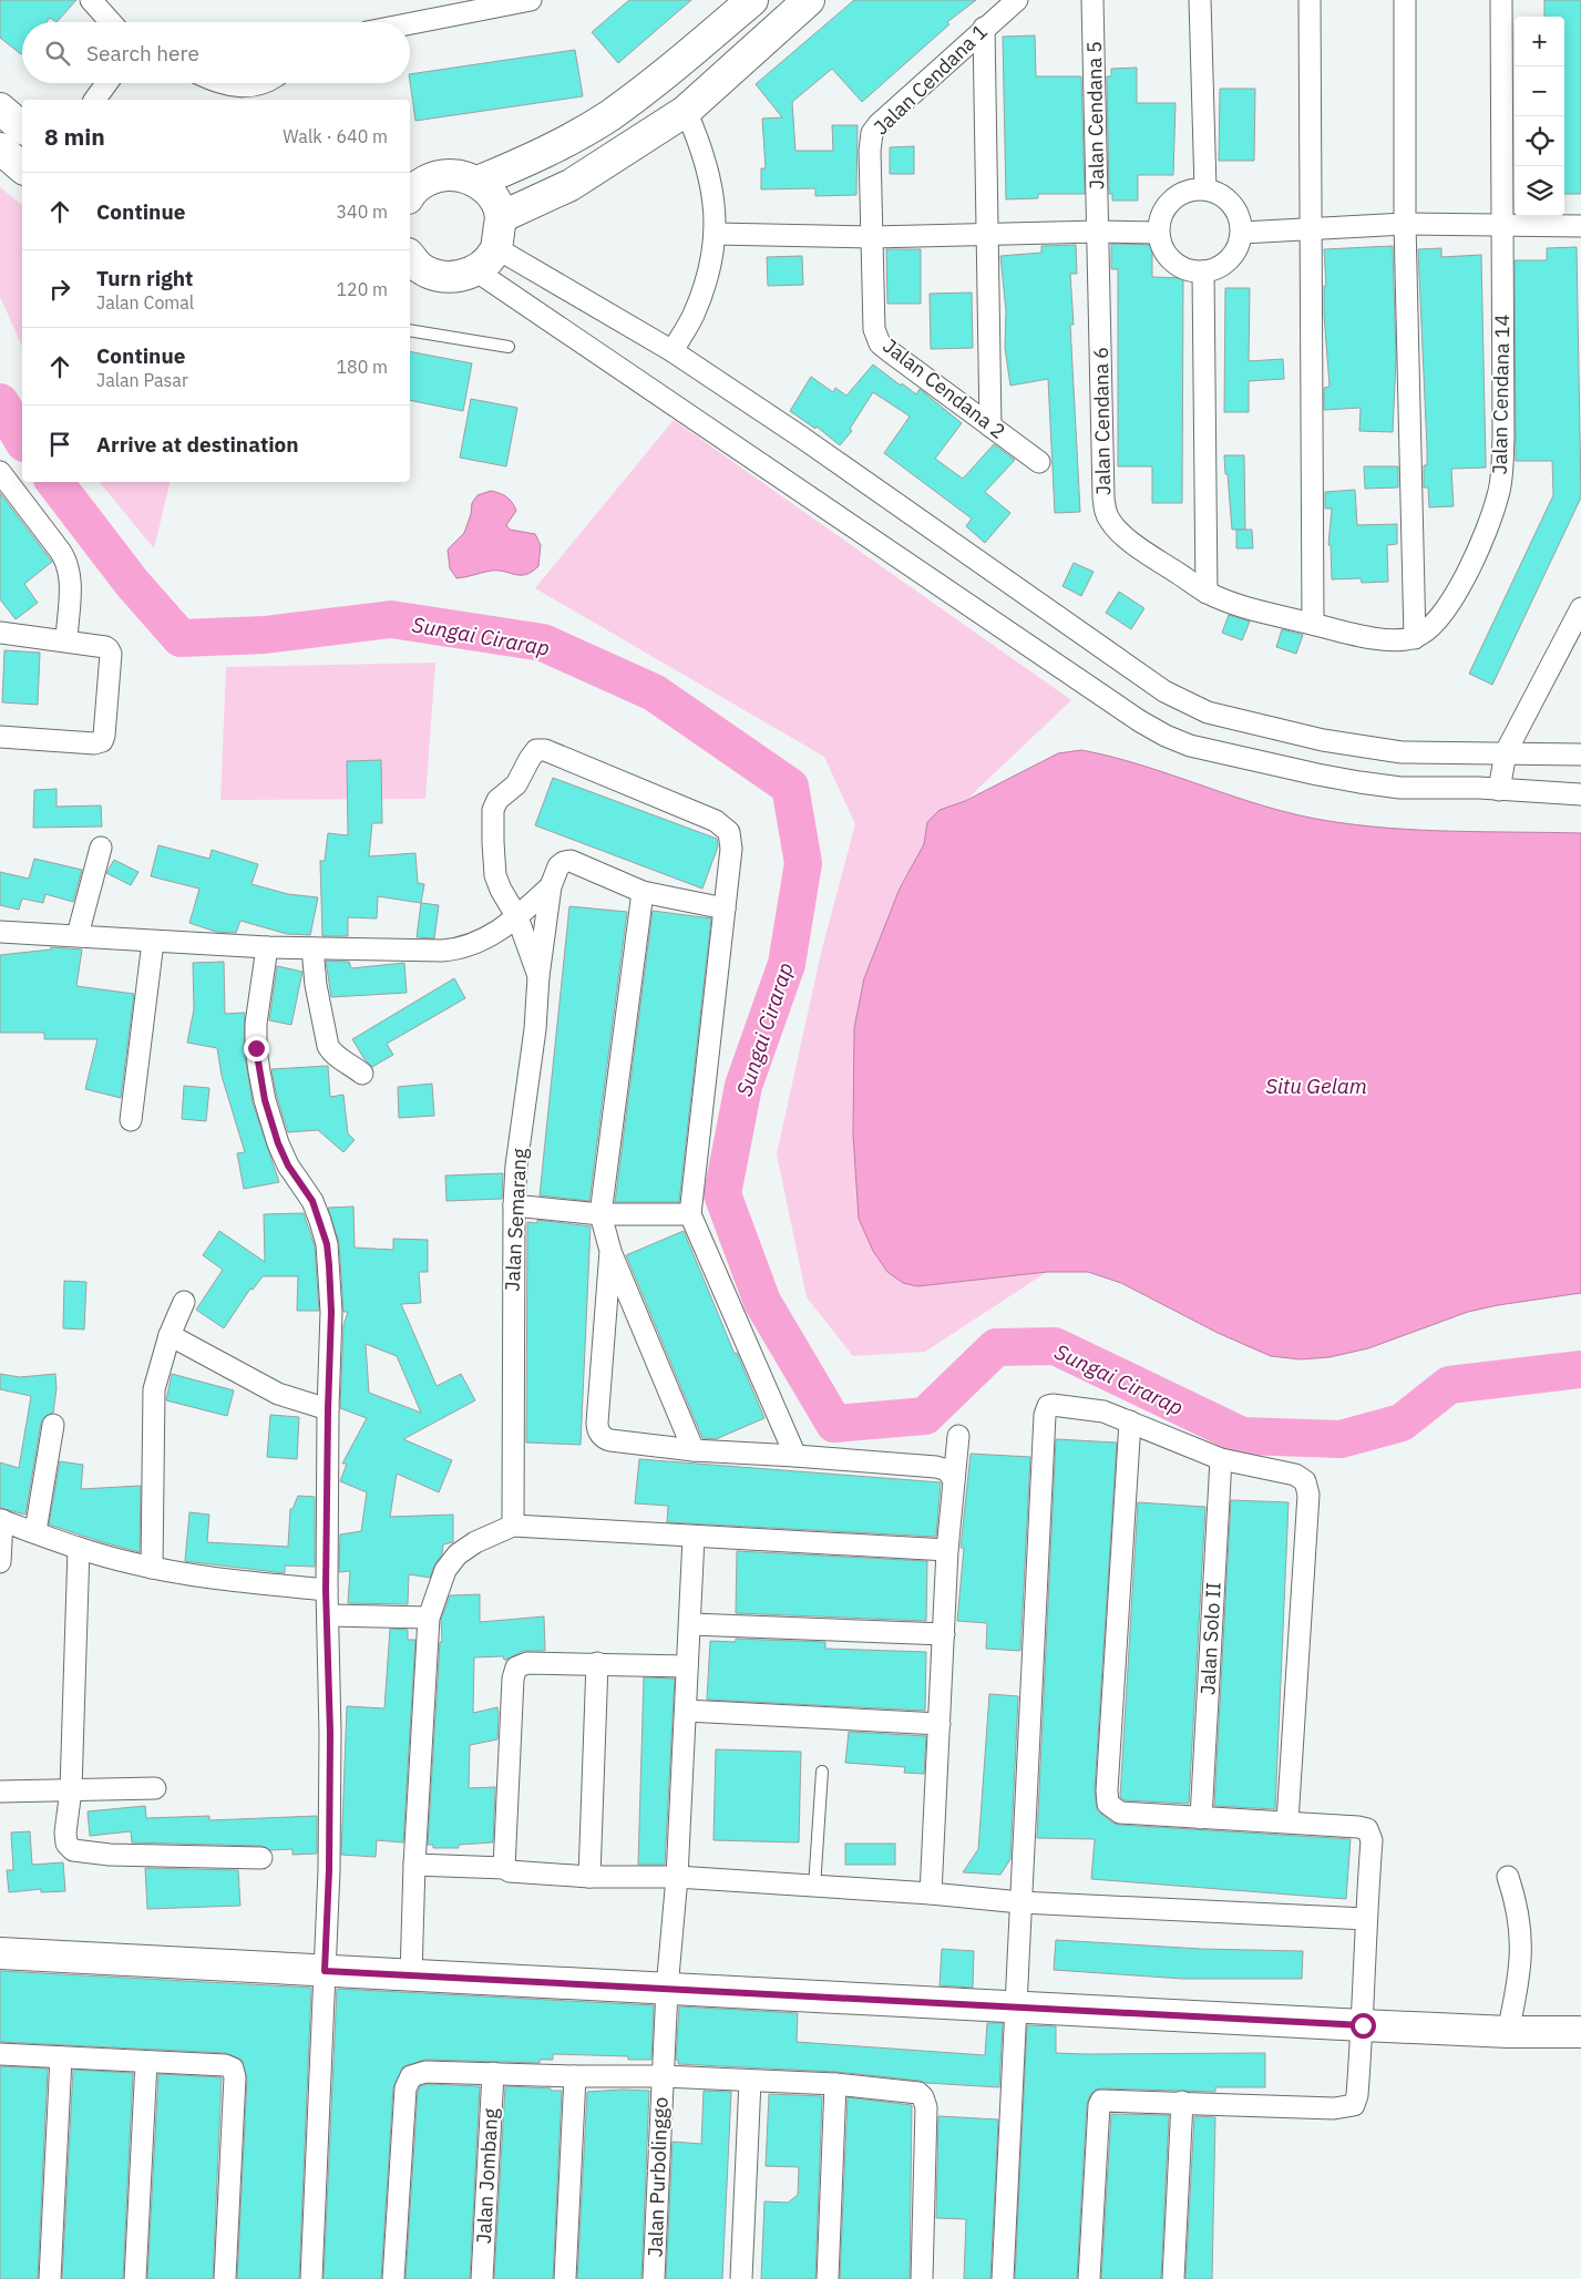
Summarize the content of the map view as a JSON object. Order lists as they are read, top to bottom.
{
  "streets": {
    "street": [
      "Jalan Cendana 1",
      "Jalan Cendana 5",
      "Jalan Cendana 2",
      "Jalan Cendana 14",
      "Jalan Cendana 6",
      "Jalan Semarang",
      "Jalan Solo II",
      "Jalan Jombang",
      "Jalan Purbolinggo"
    ]
  },
  "crossings": [
    ["Jalan Cendana 1", "Jalan Cendana 2"],
    ["Jalan Cendana 5", "Jalan Cendana 6"],
    ["Jalan Cendana 14", "Jalan Cendana 6"]
  ],
  "water": ["Sungai Cirarap", "Situ Gelam"],
  "page": {
    "map_buttons": ["+", "−"],
    "search": "Search here",
    "heading": ["8 min", "Walk · 640 m"],
    "list": [
      ["Continue", "340 m"],
      ["Turn right", "Jalan Comal", "120 m"],
      ["Continue", "Jalan Pasar", "180 m"],
      "Arrive at destination"
    ]
  }
}
